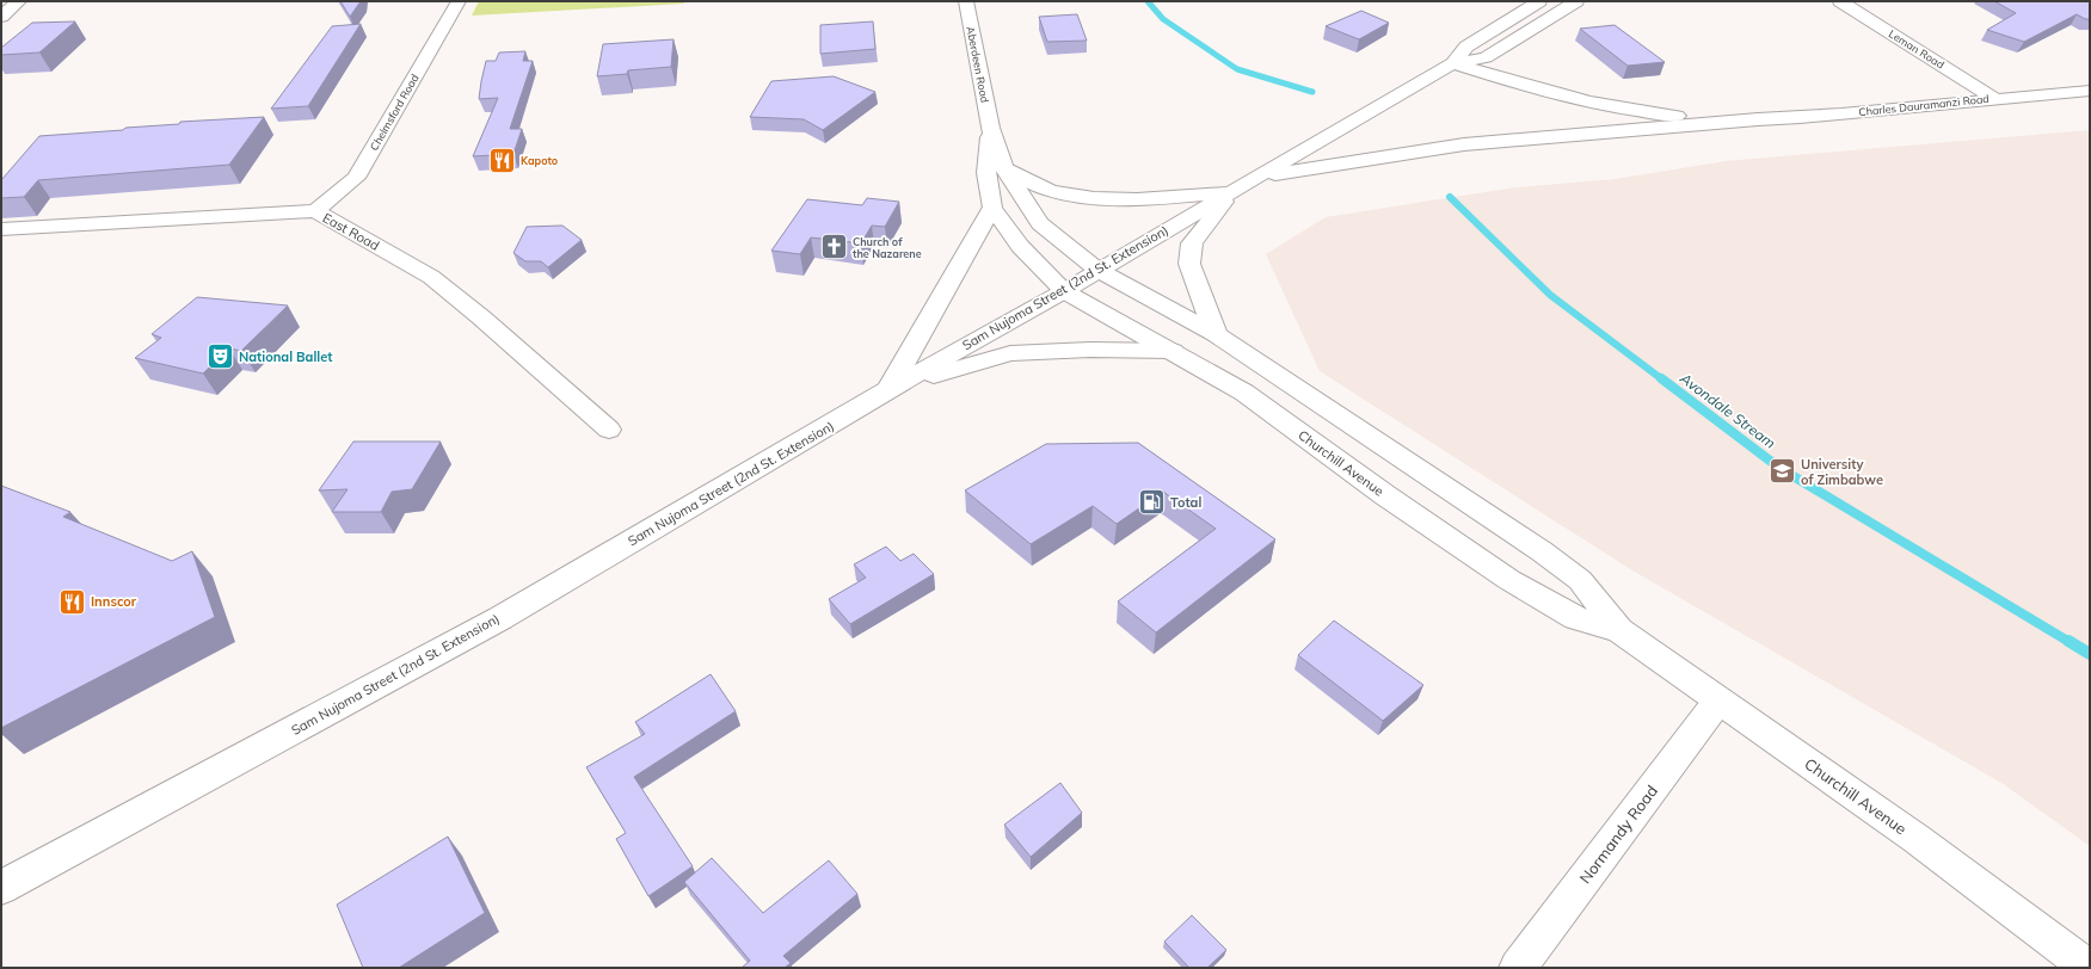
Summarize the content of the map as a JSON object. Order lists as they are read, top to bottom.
{
  "streets": {
    "main road": [
      "Leman Road",
      "Aberdeen Road",
      "Charles Dauramanzi Road",
      "Chelmsford Road",
      "East Road",
      "Sam Nujoma Street (2nd St. Extension)",
      "Churchill Avenue",
      "Normandy Road"
    ]
  },
  "crossings": [
    ["Leman Road", "Charles Dauramanzi Road"],
    ["Aberdeen Road", "Sam Nujoma Street (2nd St. Extension)"],
    ["Aberdeen Road", "Churchill Avenue"],
    ["Chelmsford Road", "East Road"],
    ["Sam Nujoma Street (2nd St. Extension)", "Churchill Avenue"],
    ["Churchill Avenue", "Normandy Road"]
  ],
  "water": ["Avondale Stream"],
  "places": {
    "restaurant": ["Kapoto", "Innscor"],
    "church": ["Church of the Nazarene"],
    "theatre": ["National Ballet"],
    "school or university": ["University of Zimbabwe"],
    "fuel station": ["Total"]
  }
}
